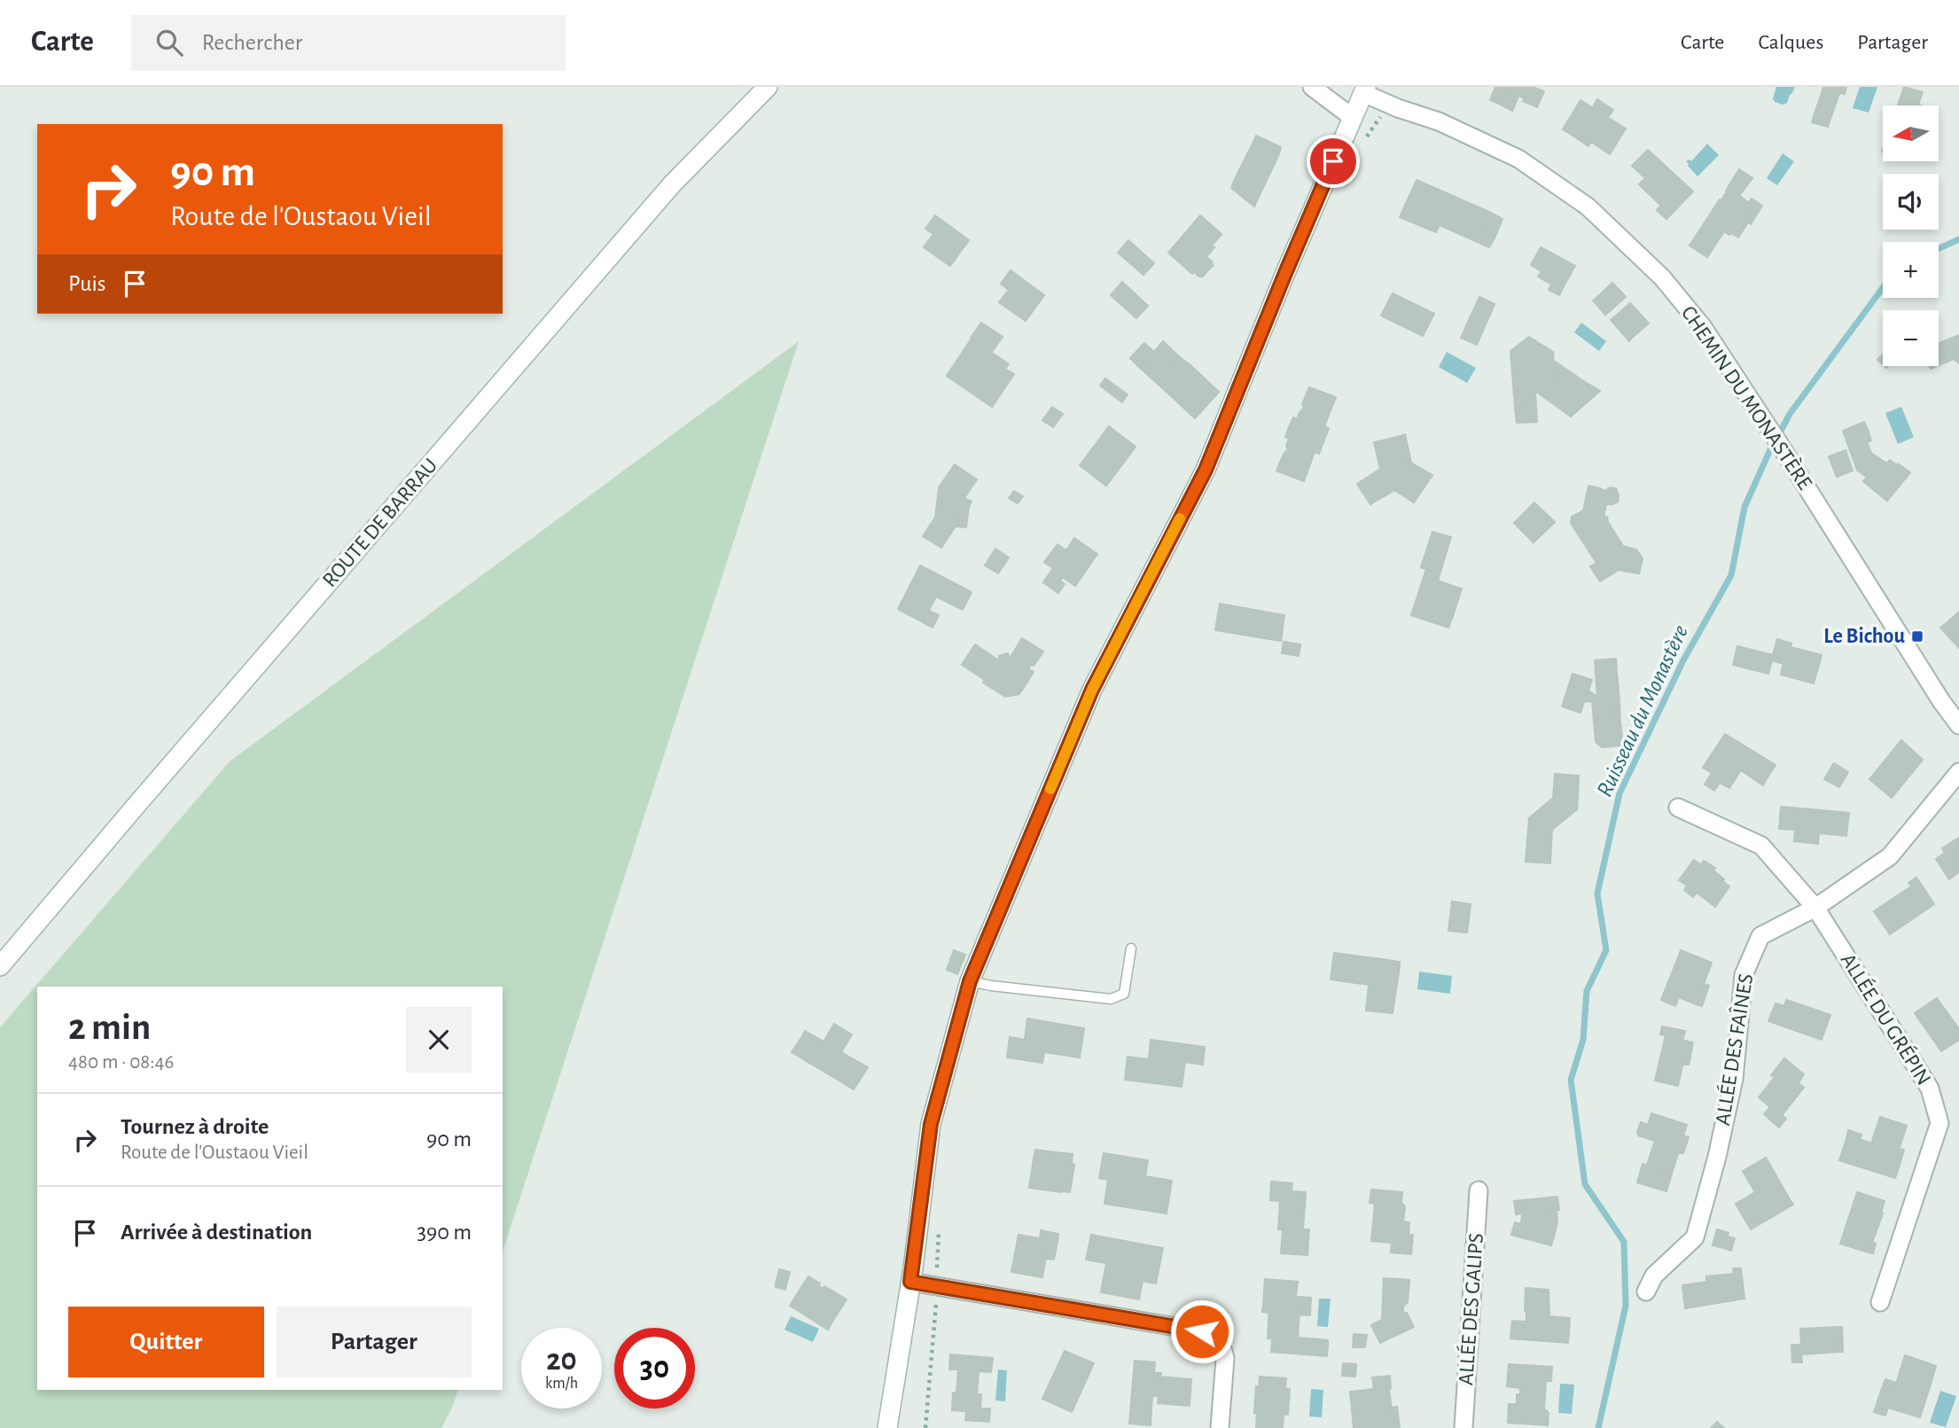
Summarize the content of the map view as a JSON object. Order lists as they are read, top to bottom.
{
  "streets": {
    "street": [
      "CHEMIN DU MONASTÈRE",
      "ROUTE DE BARRAU",
      "ALLÉE DU GRÉPIN",
      "ALLÉE DES FAÎNES",
      "ALLÉE DES GALIPS"
    ]
  },
  "crossings": [
    ["ALLÉE DU GRÉPIN", "ALLÉE DES FAÎNES"]
  ],
  "water": ["Ruisseau du Monastère"],
  "places": {
    "transit": ["Le Bichou"]
  },
  "north": "left",
  "page": {
    "header": "Carte",
    "search": "Rechercher",
    "nav": ["Carte", "Calques", "Partager"],
    "map_buttons": ["+", "−"],
    "turn": ["90 m", "Route de l'Oustaou Vieil"],
    "then": "Puis",
    "heading": ["2 min", "480 m · 08:46"],
    "list": [
      {
        "name": "Tournez à droite",
        "note": "Route de l'Oustaou Vieil",
        "value": "90 m"
      },
      {
        "name": "Arrivée à destination",
        "value": "390 m"
      }
    ],
    "buttons": ["Quitter", "Partager"],
    "speed": "20 km/h",
    "limit": "30"
  }
}
